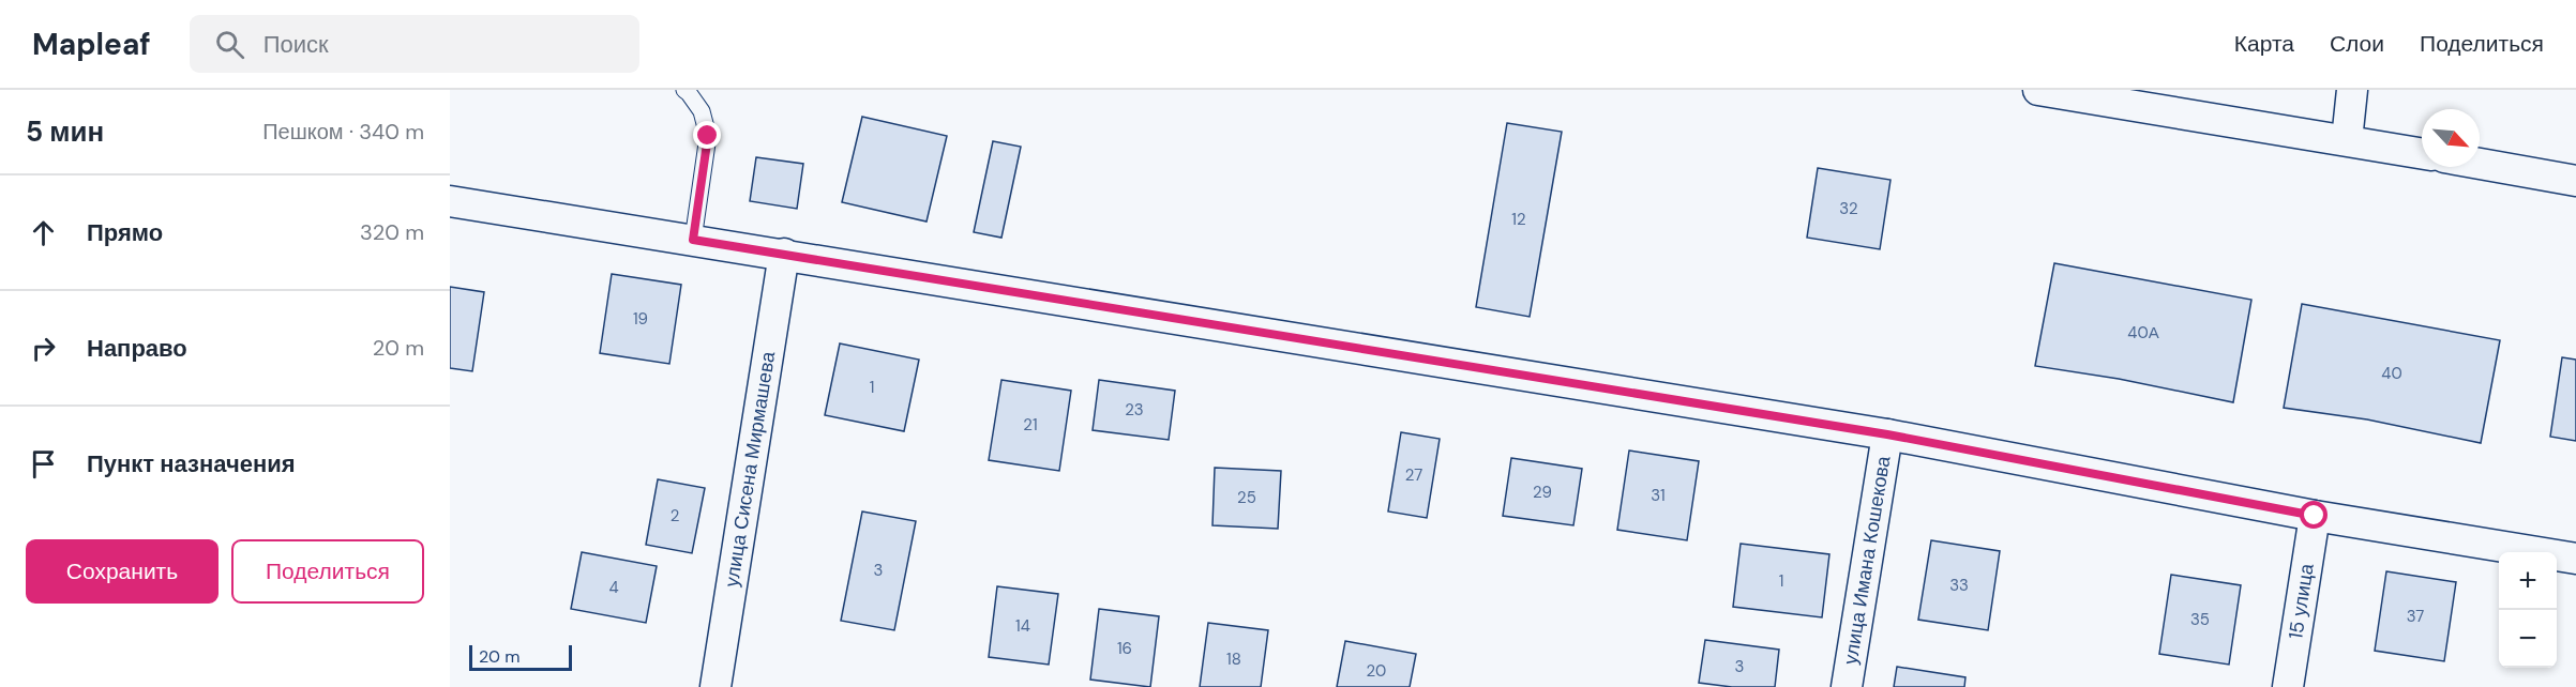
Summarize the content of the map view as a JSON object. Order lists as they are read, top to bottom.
{
  "streets": {
    "street": ["улица Сисена Мирмашева", "улица Имана Кошекова", "15 улица"]
  },
  "house_numbers": [
    "32",
    "12",
    "19",
    "40А",
    "40",
    "1",
    "23",
    "21",
    "27",
    "29",
    "31",
    "25",
    "2",
    "3",
    "1",
    "33",
    "4",
    "37",
    "35",
    "14",
    "16",
    "18",
    "3",
    "20"
  ],
  "scale_bar": "20 m",
  "north": "bottom right",
  "page": {
    "header": "Mapleaf",
    "search": "Поиск",
    "nav": ["Карта", "Слои", "Поделиться"],
    "heading": ["5 мин", "Пешком · 340 m"],
    "list": [
      ["Прямо", "320 m"],
      ["Направо", "20 m"],
      "Пункт назначения"
    ],
    "buttons": ["Сохранить", "Поделиться"],
    "map_buttons": ["+", "−"],
    "scale": "20 m"
  }
}
